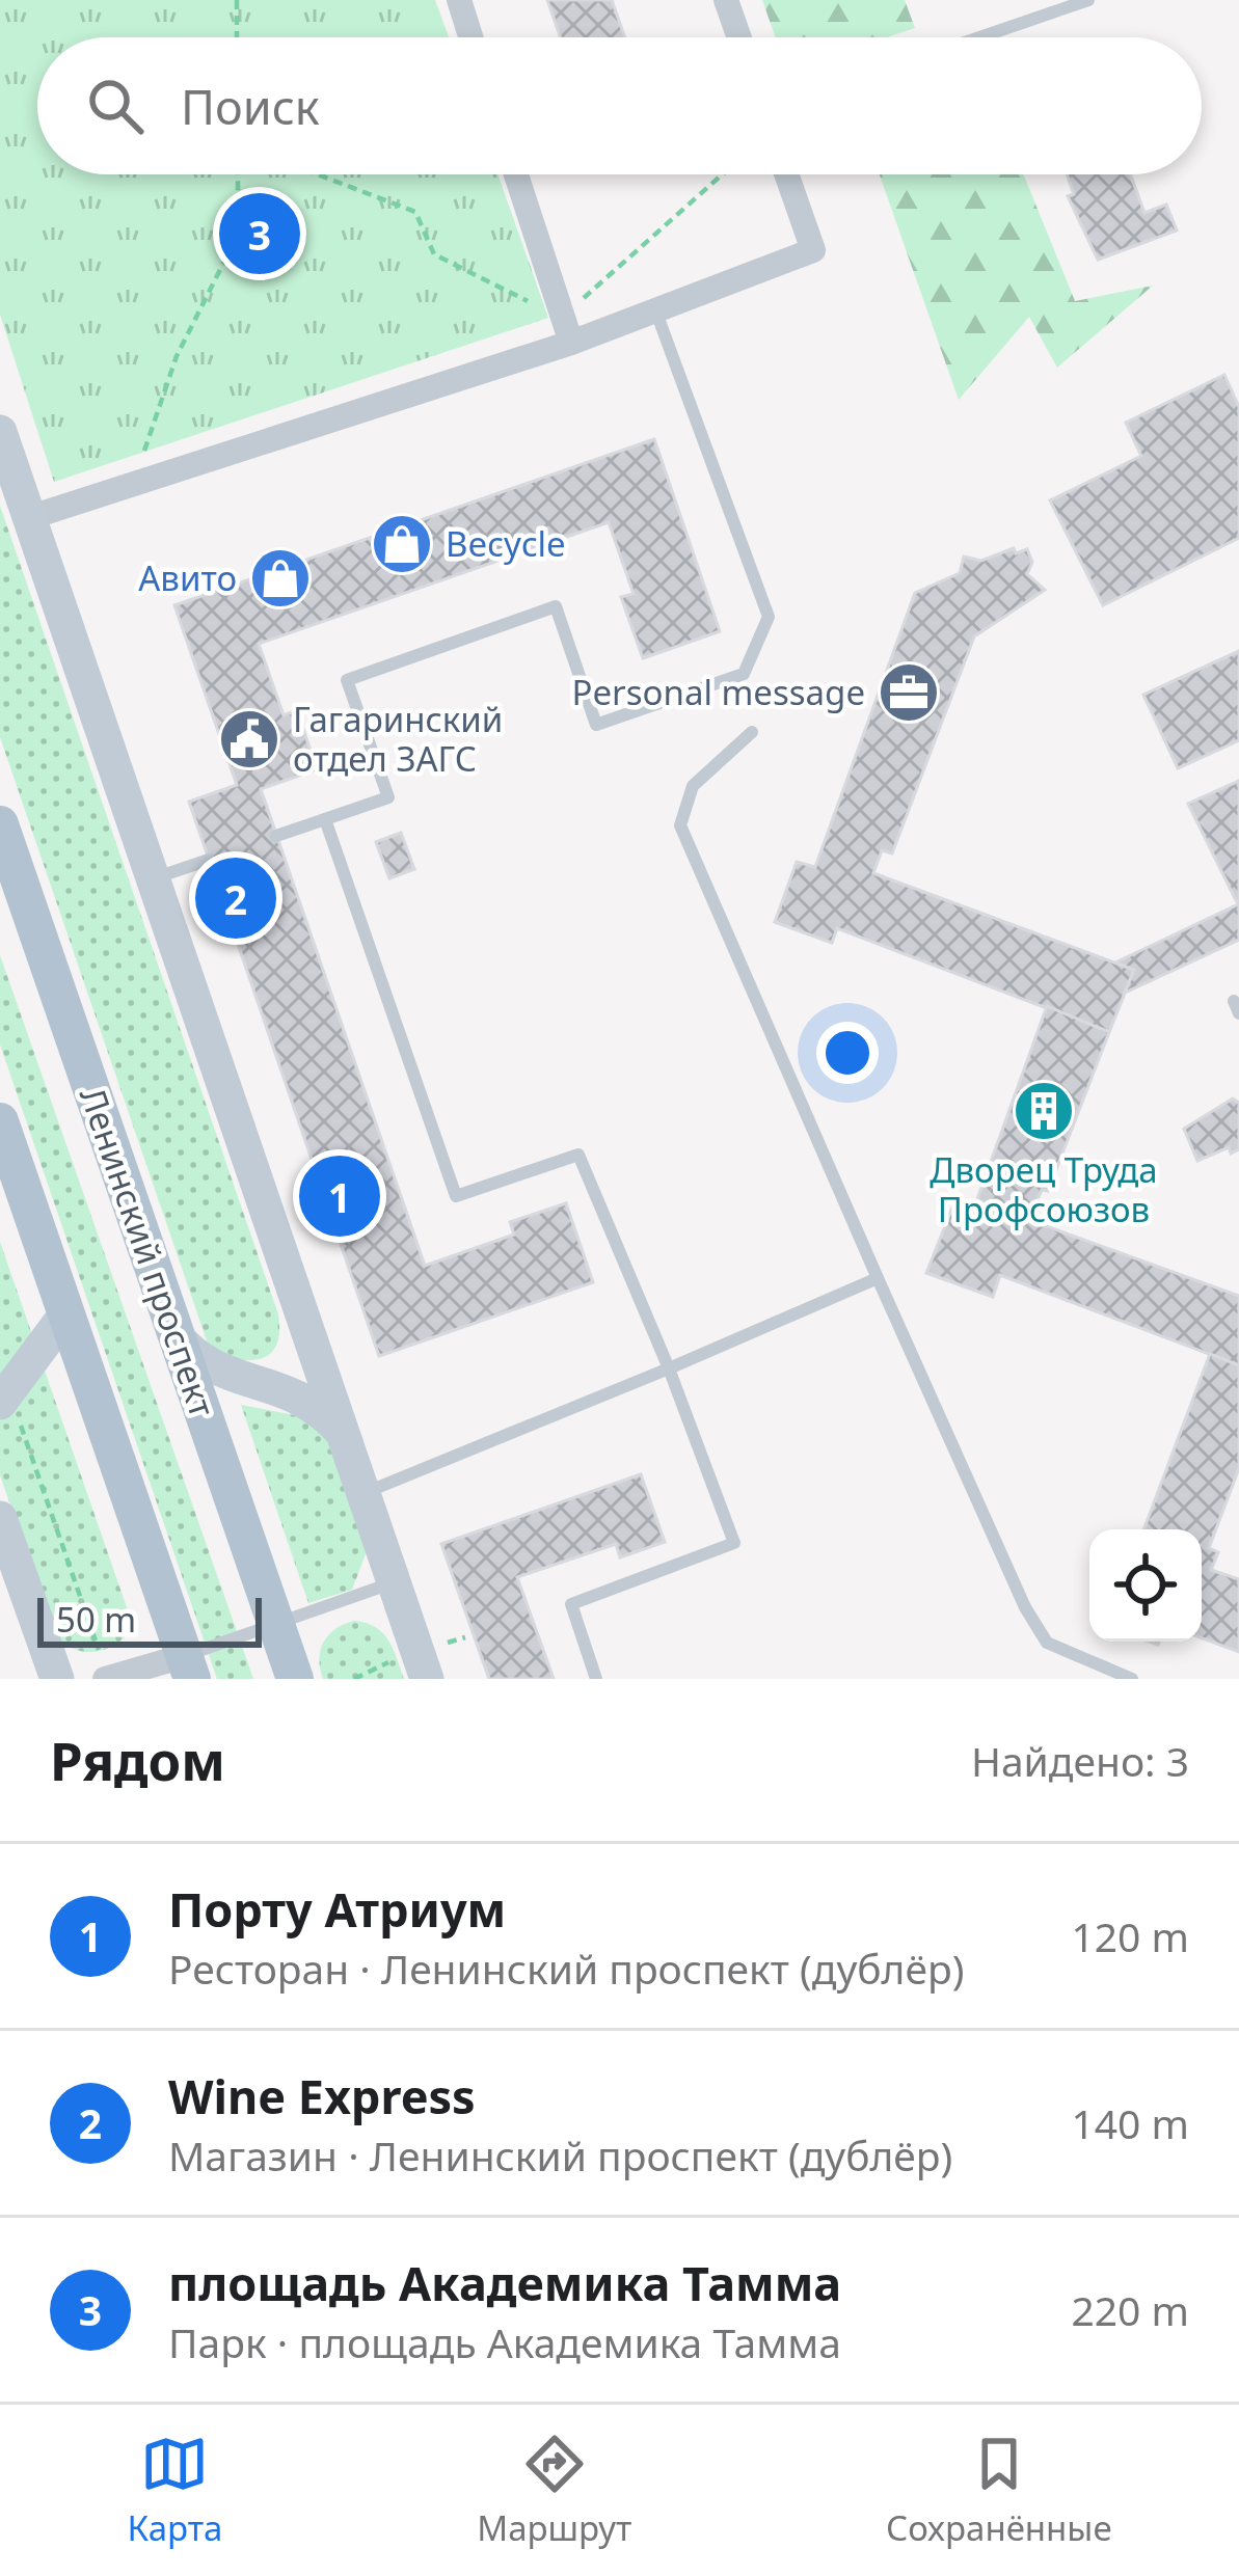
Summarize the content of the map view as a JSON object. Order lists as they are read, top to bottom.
{
  "streets": {
    "main road": ["Ленинский проспект"]
  },
  "places": {
    "shop": ["Becycle", "Авито"],
    "office": ["Personal message"],
    "public building": ["Гагаринский отдел ЗАГС"],
    "building": ["Дворец Труда Профсоюзов"]
  },
  "scale_bar": "50 m",
  "page": {
    "search": "Поиск",
    "pins": ["3", "2", "1"],
    "scale": "50 m",
    "heading": ["Рядом", "Найдено: 3"],
    "list": [
      {
        "mark": "1",
        "name": "Порту Атриум",
        "note": "Ресторан · Ленинский проспект (дублёр)",
        "value": "120 m"
      },
      {
        "mark": "2",
        "name": "Wine Express",
        "note": "Магазин · Ленинский проспект (дублёр)",
        "value": "140 m"
      },
      {
        "mark": "3",
        "name": "площадь Академика Тамма",
        "note": "Парк · площадь Академика Тамма",
        "value": "220 m"
      }
    ],
    "nav": ["Карта", "Маршрут", "Сохранённые"]
  }
}
